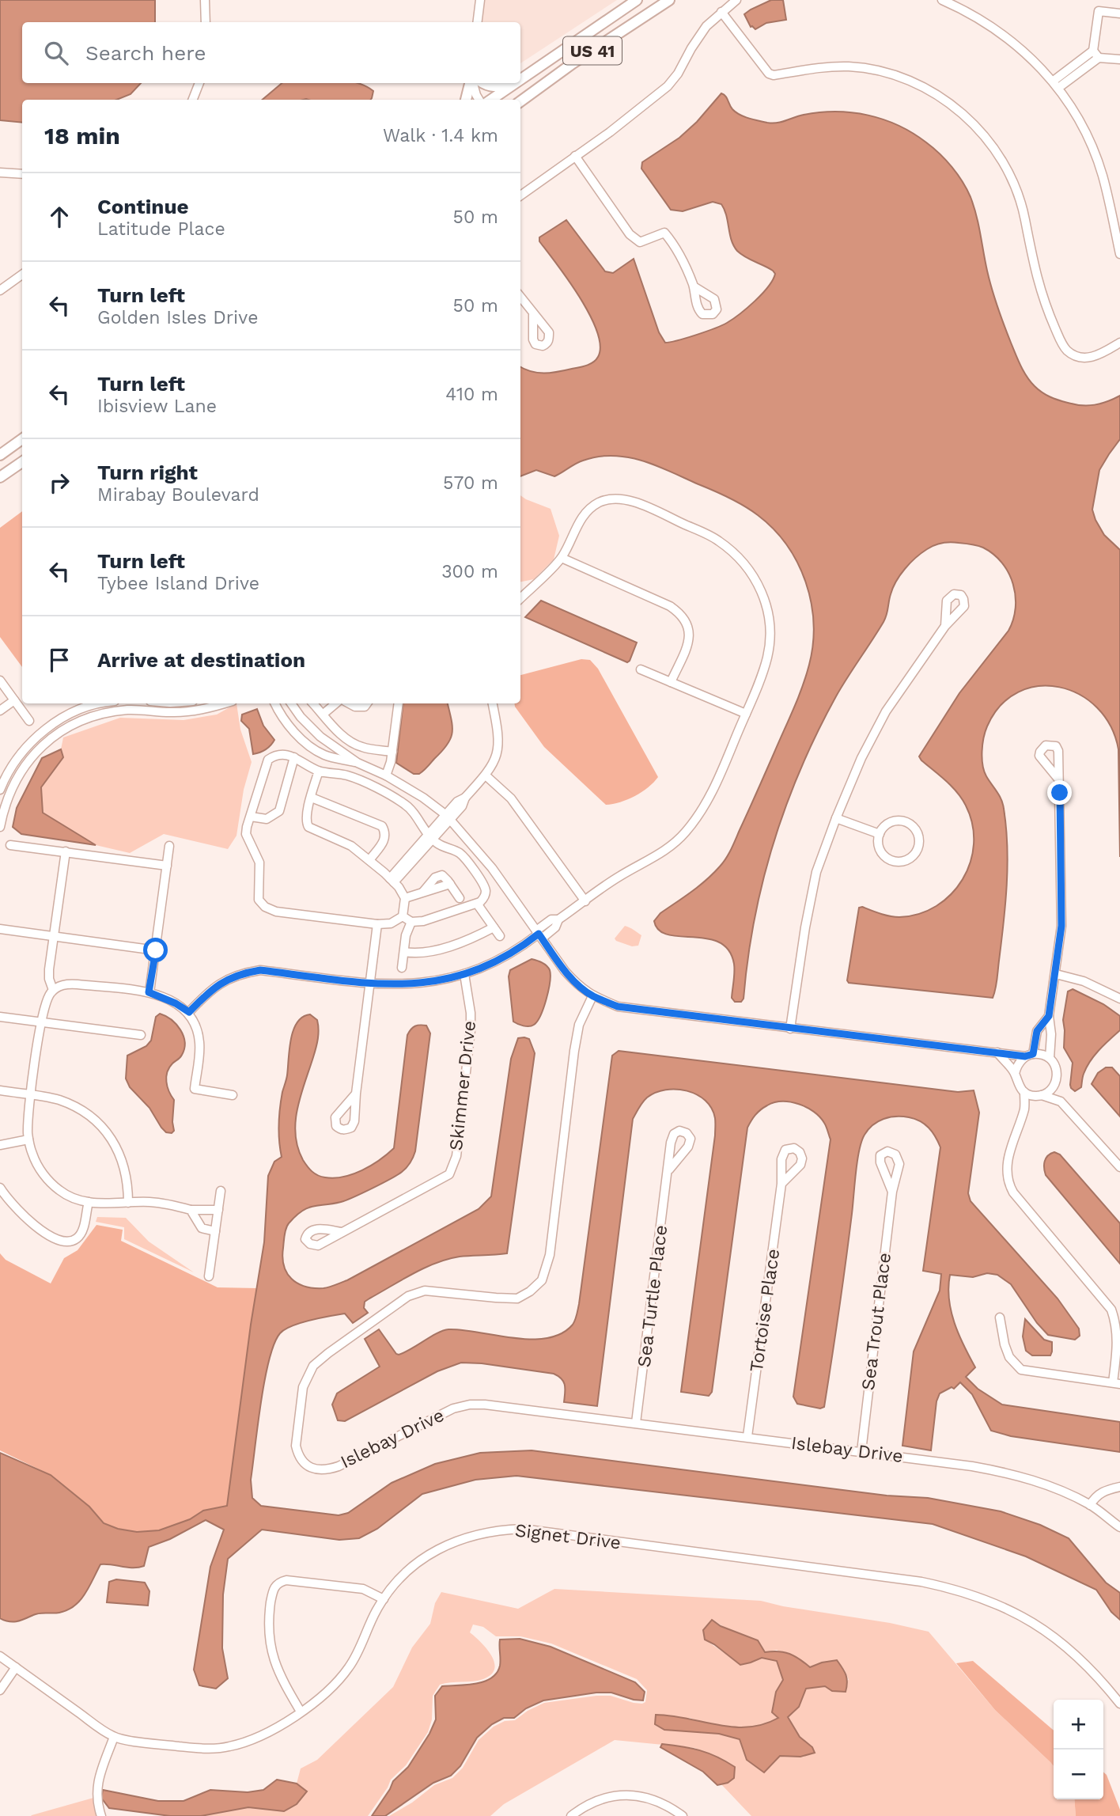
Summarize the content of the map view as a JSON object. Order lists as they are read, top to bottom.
{
  "streets": {
    "main road": ["US 41"],
    "street": [
      "Skimmer Drive",
      "Sea Turtle Place",
      "Tortoise Place",
      "Sea Trout Place",
      "Islebay Drive",
      "Signet Drive"
    ]
  },
  "crossings": [
    ["Sea Turtle Place", "Islebay Drive"],
    ["Tortoise Place", "Islebay Drive"],
    ["Sea Trout Place", "Islebay Drive"]
  ],
  "page": {
    "search": "Search here",
    "heading": ["18 min", "Walk · 1.4 km"],
    "list": [
      ["Continue", "Latitude Place", "50 m"],
      ["Turn left", "Golden Isles Drive", "50 m"],
      ["Turn left", "Ibisview Lane", "410 m"],
      ["Turn right", "Mirabay Boulevard", "570 m"],
      ["Turn left", "Tybee Island Drive", "300 m"],
      "Arrive at destination"
    ],
    "map_buttons": ["+", "−"]
  }
}
